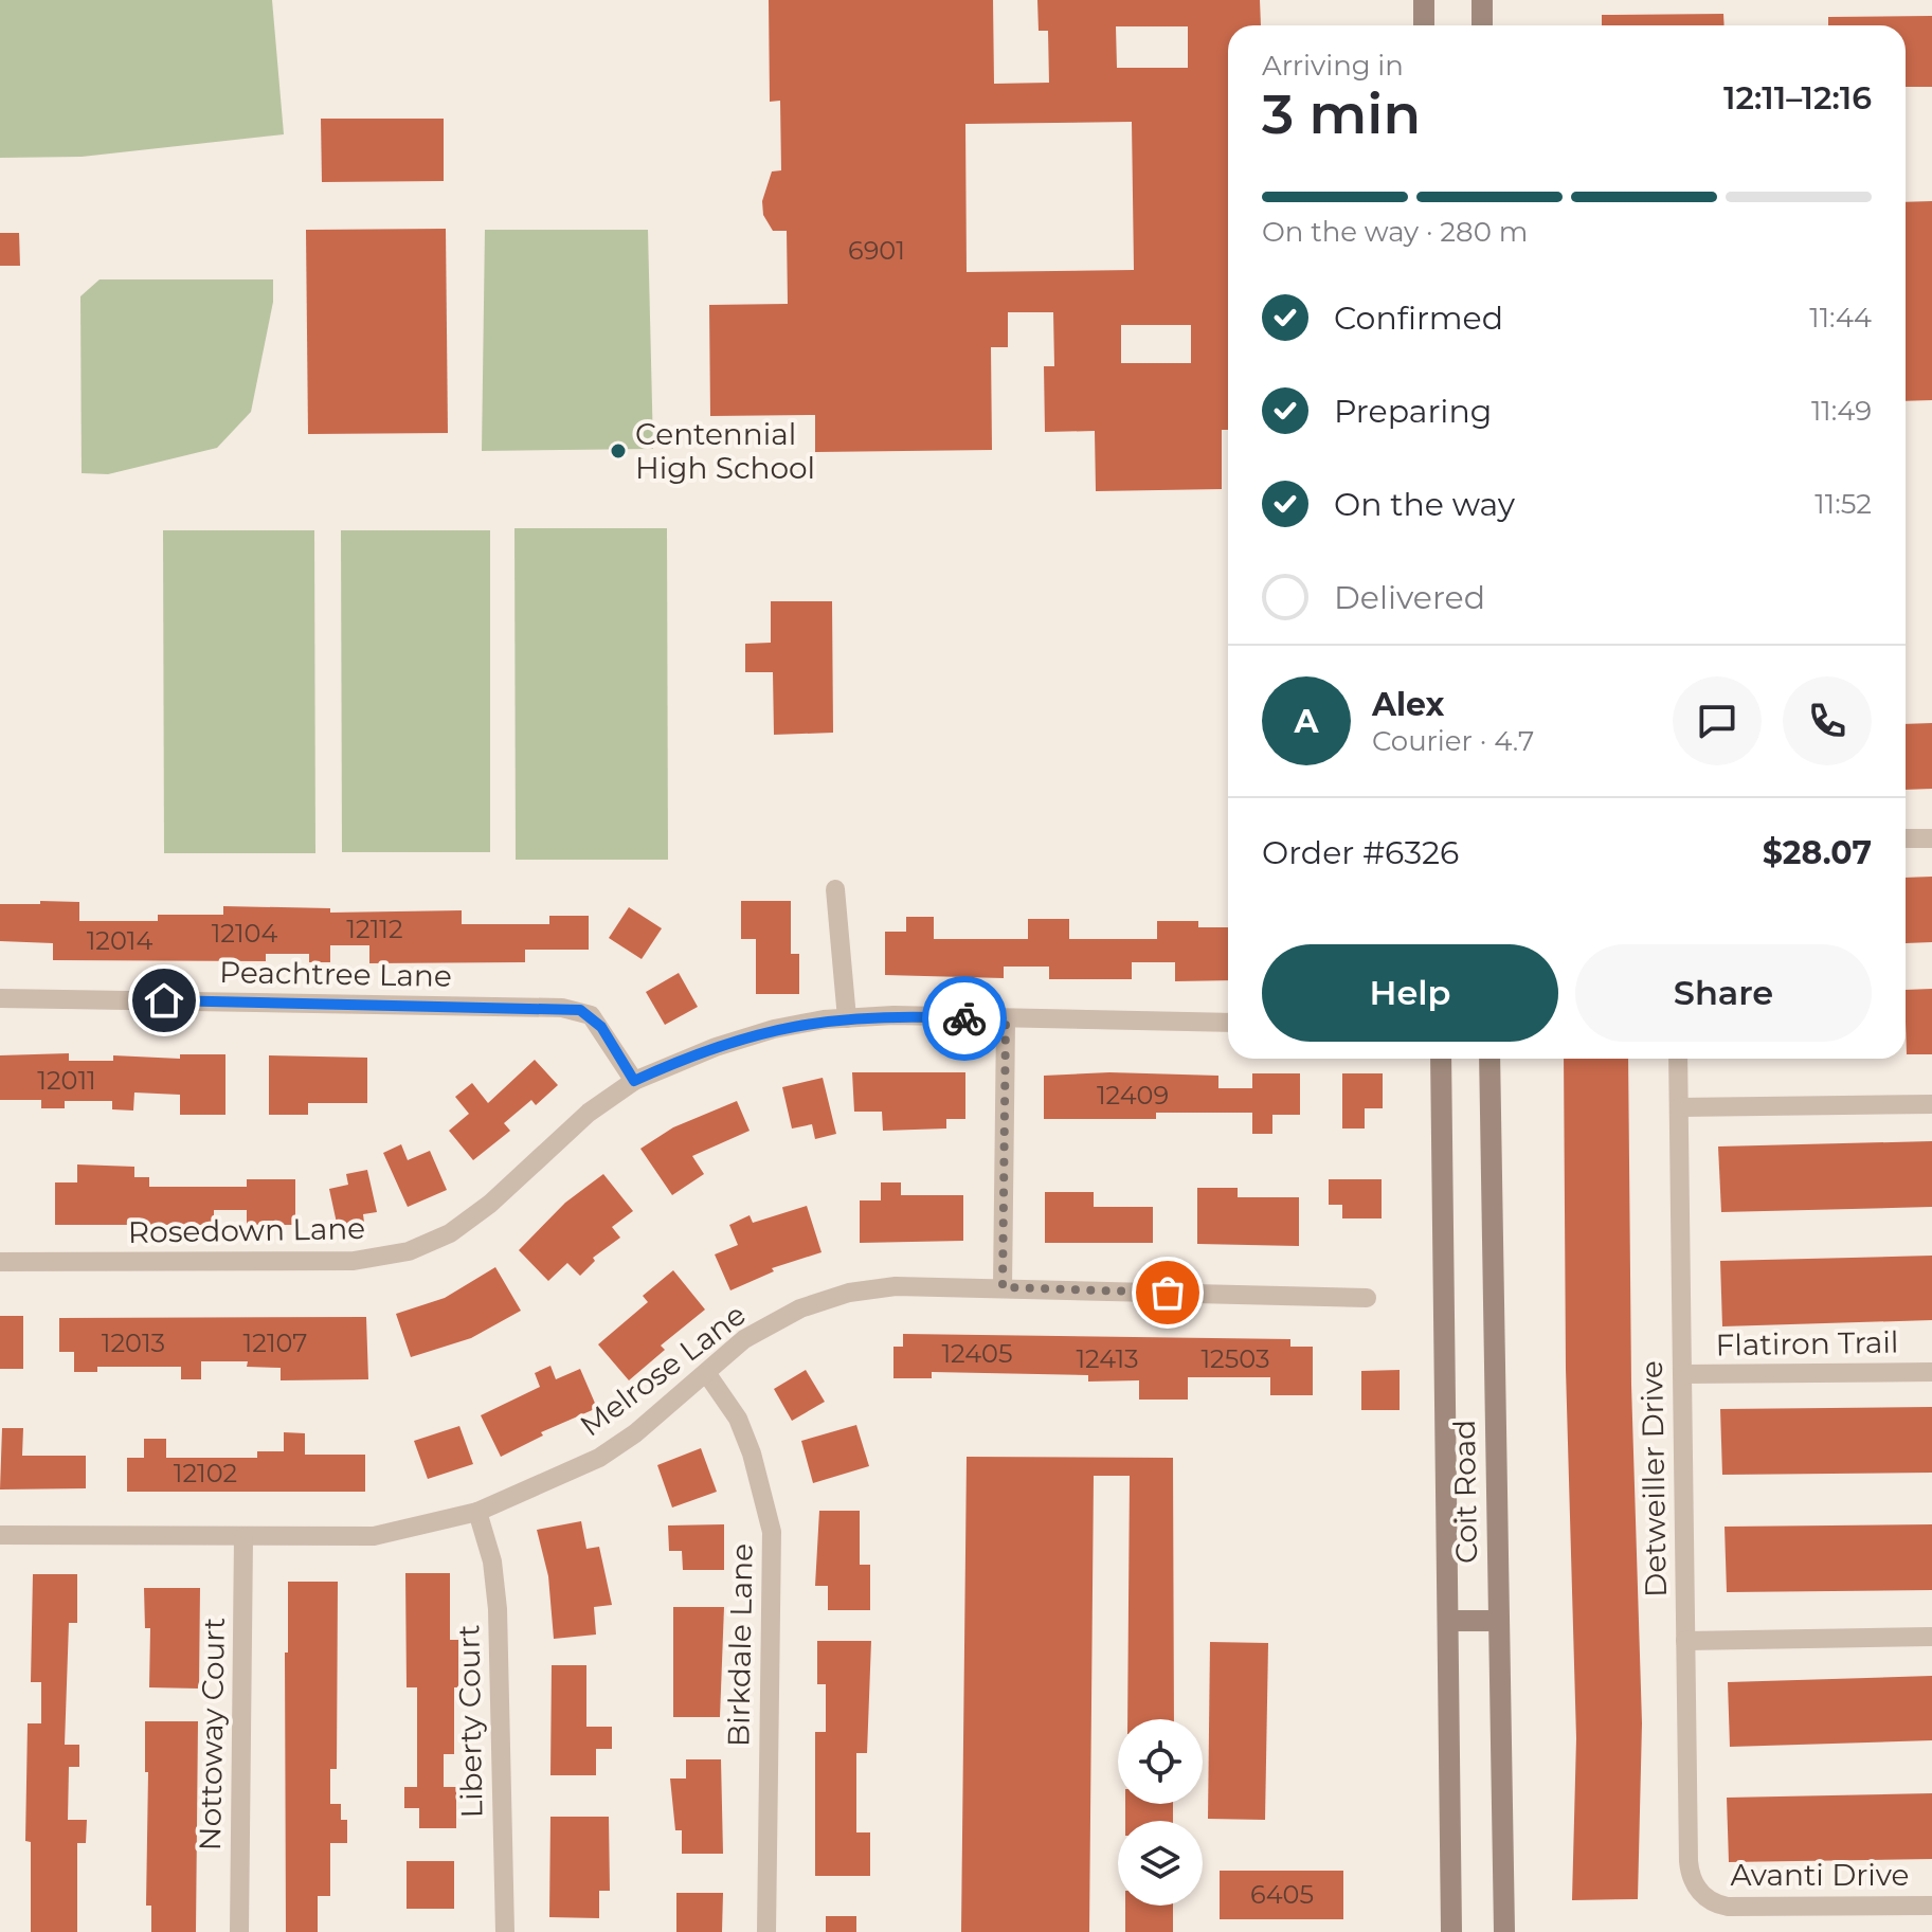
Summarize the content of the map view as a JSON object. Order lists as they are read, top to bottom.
{
  "streets": {
    "main road": ["Coit Road"],
    "street": [
      "Peachtree Lane",
      "Rosedown Lane",
      "Flatiron Trail",
      "Melrose Lane",
      "Detweiller Drive",
      "Birkdale Lane",
      "Liberty Court",
      "Nottoway Court",
      "Avanti Drive"
    ]
  },
  "crossings": [
    ["Peachtree Lane", "Rosedown Lane"],
    ["Flatiron Trail", "Detweiller Drive"],
    ["Melrose Lane", "Birkdale Lane"],
    ["Melrose Lane", "Liberty Court"],
    ["Melrose Lane", "Nottoway Court"],
    ["Detweiller Drive", "Avanti Drive"]
  ],
  "places": ["Centennial High School"],
  "house_numbers": [
    "6901",
    "12112",
    "12104",
    "12014",
    "12011",
    "12409",
    "12013",
    "12107",
    "12405",
    "12413",
    "12503",
    "12102",
    "6405"
  ],
  "page": {
    "heading": ["3 min", "Arriving in", "12:11–12:16"],
    "panel": [
      "Alex",
      "Courier · 4.7",
      "Order #6326",
      "$28.07"
    ],
    "bar": "On the way · 280 m",
    "list": [
      ["Confirmed", "11:44"],
      ["Preparing", "11:49"],
      ["On the way", "11:52"],
      "Delivered"
    ],
    "round": "A",
    "buttons": ["Help", "Share"]
  }
}
